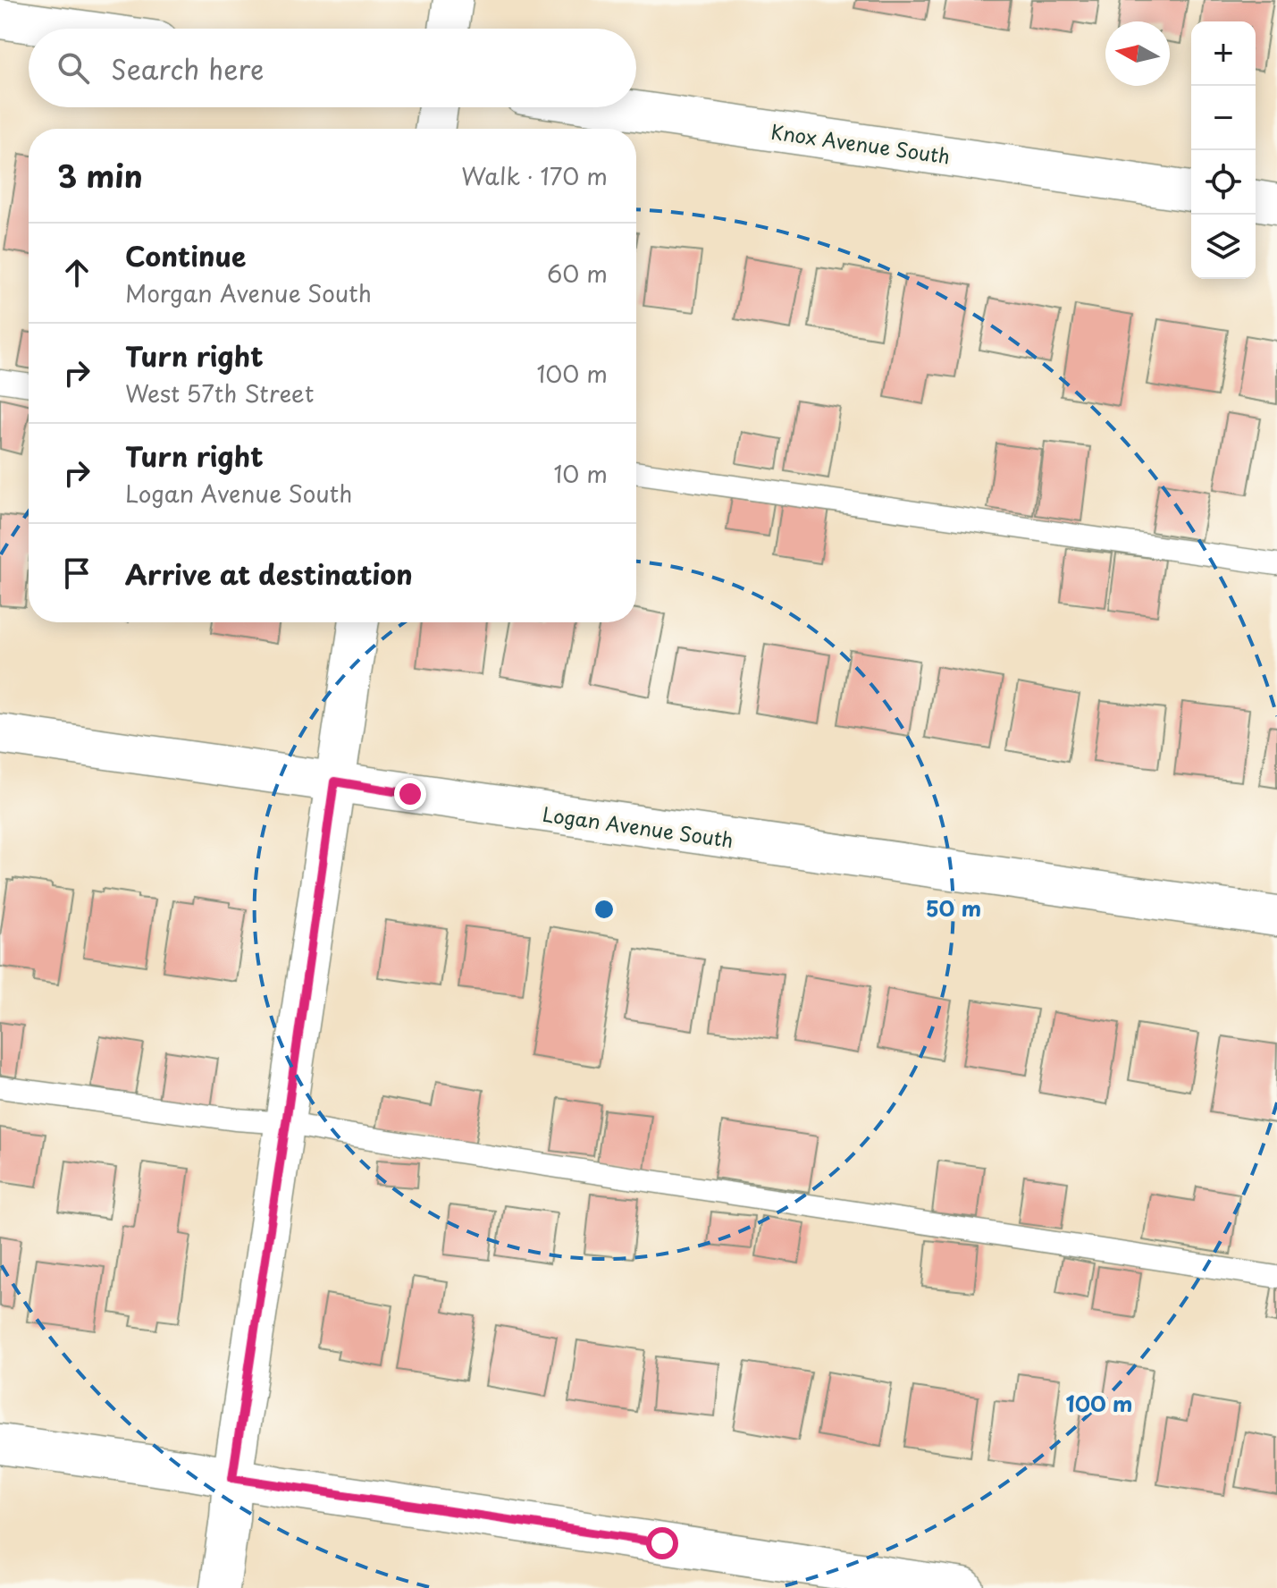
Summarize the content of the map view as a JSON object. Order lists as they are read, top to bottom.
{
  "streets": {
    "street": ["Knox Avenue South", "Logan Avenue South"]
  },
  "north": "left",
  "page": {
    "map_buttons": ["+", "−"],
    "search": "Search here",
    "heading": ["3 min", "Walk · 170 m"],
    "list": [
      ["Continue", "Morgan Avenue South", "60 m"],
      ["Turn right", "West 57th Street", "100 m"],
      ["Turn right", "Logan Avenue South", "10 m"],
      "Arrive at destination"
    ]
  },
  "rings": ["50 m", "100 m"]
}
